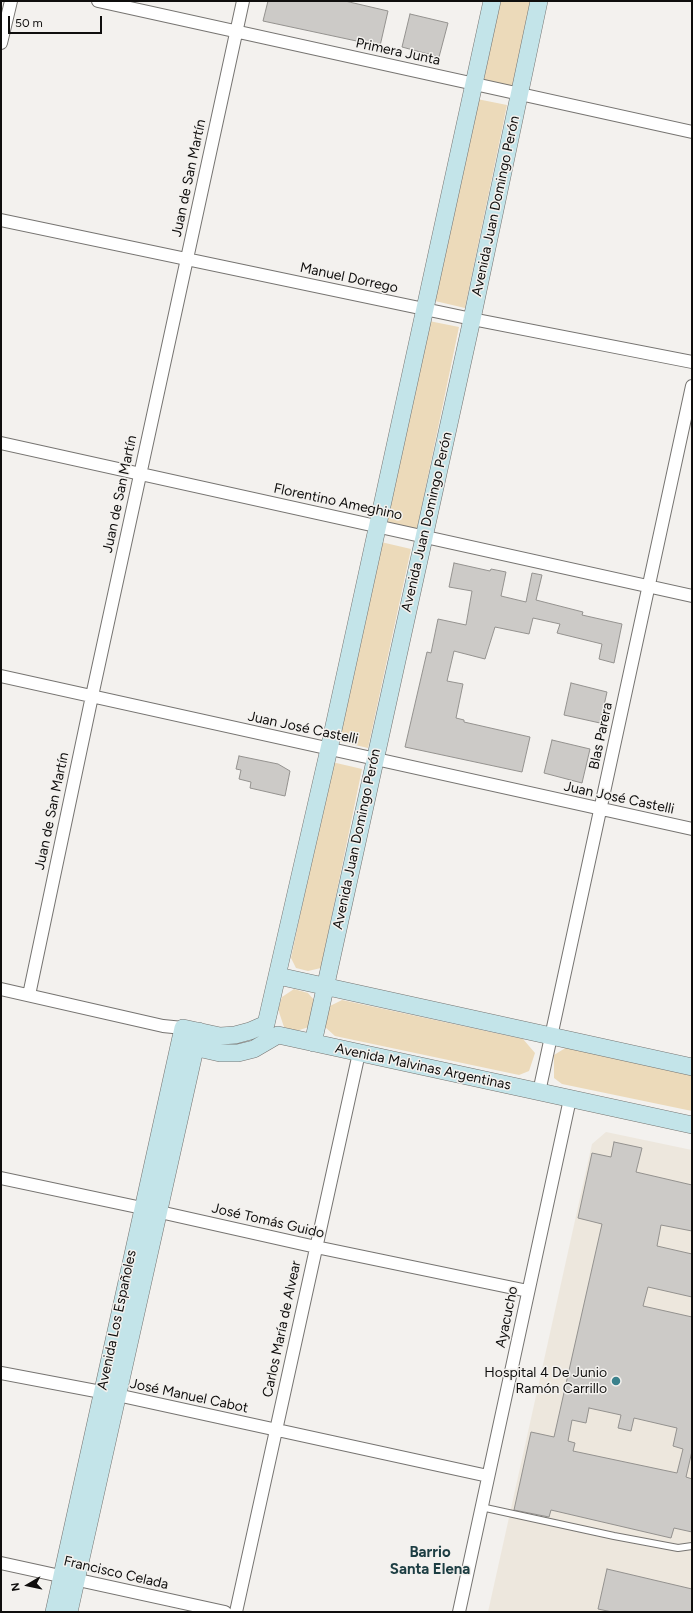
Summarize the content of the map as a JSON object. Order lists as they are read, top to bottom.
{
  "streets": {
    "main road": ["Avenida Juan Domingo Perón", "Avenida Malvinas Argentinas", "Avenida Los Españoles"],
    "street": [
      "Primera Junta",
      "Juan de San Martín",
      "Manuel Dorrego",
      "Florentino Ameghino",
      "Juan José Castelli",
      "Blas Parera",
      "José Tomás Guido",
      "Ayacucho",
      "Carlos María de Alvear",
      "José Manuel Cabot",
      "Francisco Celada"
    ]
  },
  "crossings": [
    ["Primera Junta", "Juan de San Martín"],
    ["Primera Junta", "Avenida Juan Domingo Perón"],
    ["Juan de San Martín", "Manuel Dorrego"],
    ["Juan de San Martín", "Florentino Ameghino"],
    ["Juan de San Martín", "Juan José Castelli"],
    ["Avenida Juan Domingo Perón", "Manuel Dorrego"],
    ["Avenida Juan Domingo Perón", "Florentino Ameghino"],
    ["Avenida Juan Domingo Perón", "Juan José Castelli"],
    ["Avenida Juan Domingo Perón", "Avenida Malvinas Argentinas"],
    ["Florentino Ameghino", "Blas Parera"],
    ["Juan José Castelli", "Blas Parera"],
    ["Blas Parera", "Avenida Malvinas Argentinas"],
    ["Avenida Malvinas Argentinas", "Ayacucho"],
    ["Avenida Malvinas Argentinas", "Carlos María de Alvear"],
    ["José Tomás Guido", "Ayacucho"],
    ["José Tomás Guido", "Avenida Los Españoles"],
    ["José Tomás Guido", "Carlos María de Alvear"],
    ["Ayacucho", "José Manuel Cabot"],
    ["Avenida Los Españoles", "José Manuel Cabot"],
    ["Avenida Los Españoles", "Francisco Celada"],
    ["Carlos María de Alvear", "José Manuel Cabot"]
  ],
  "districts": ["Barrio Santa Elena"],
  "places": ["Hospital 4 De Junio Ramón Carrillo"],
  "scale_bar": "50 m",
  "north": "left"
}
